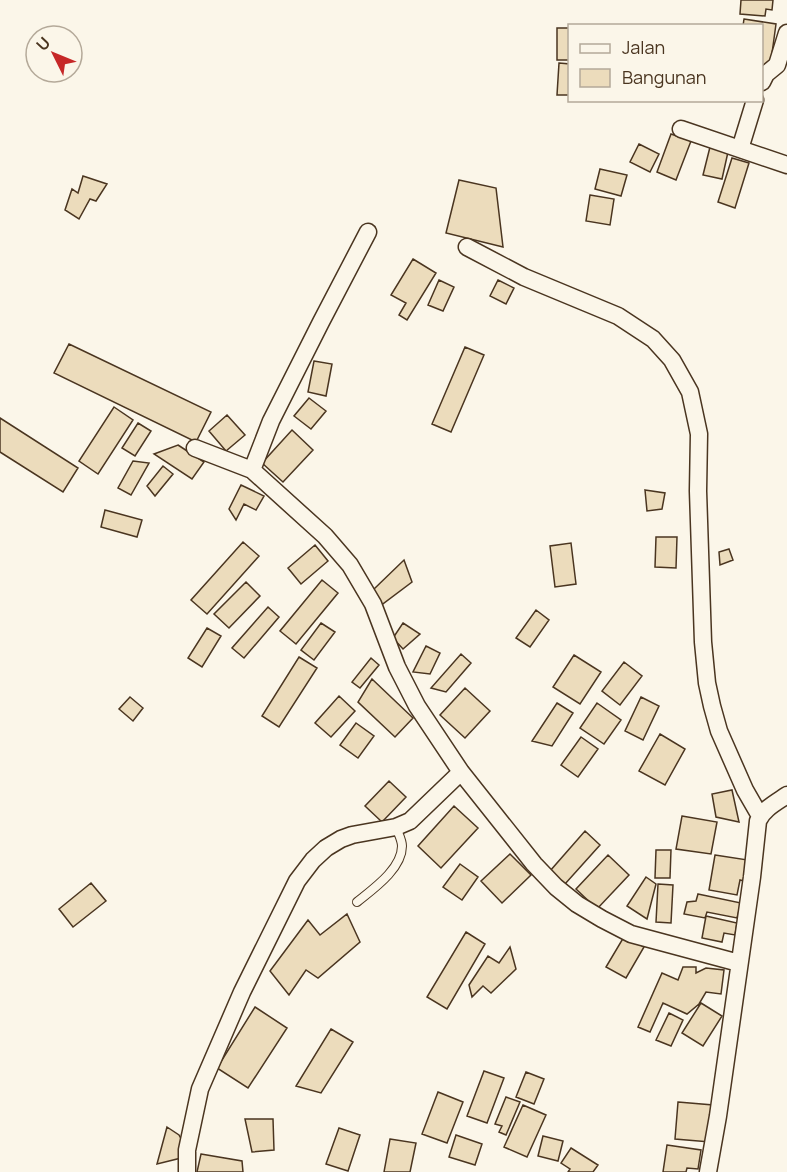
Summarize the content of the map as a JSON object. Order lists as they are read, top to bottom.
{
  "legend": ["Jalan", "Bangunan"],
  "north": "top left"
}
